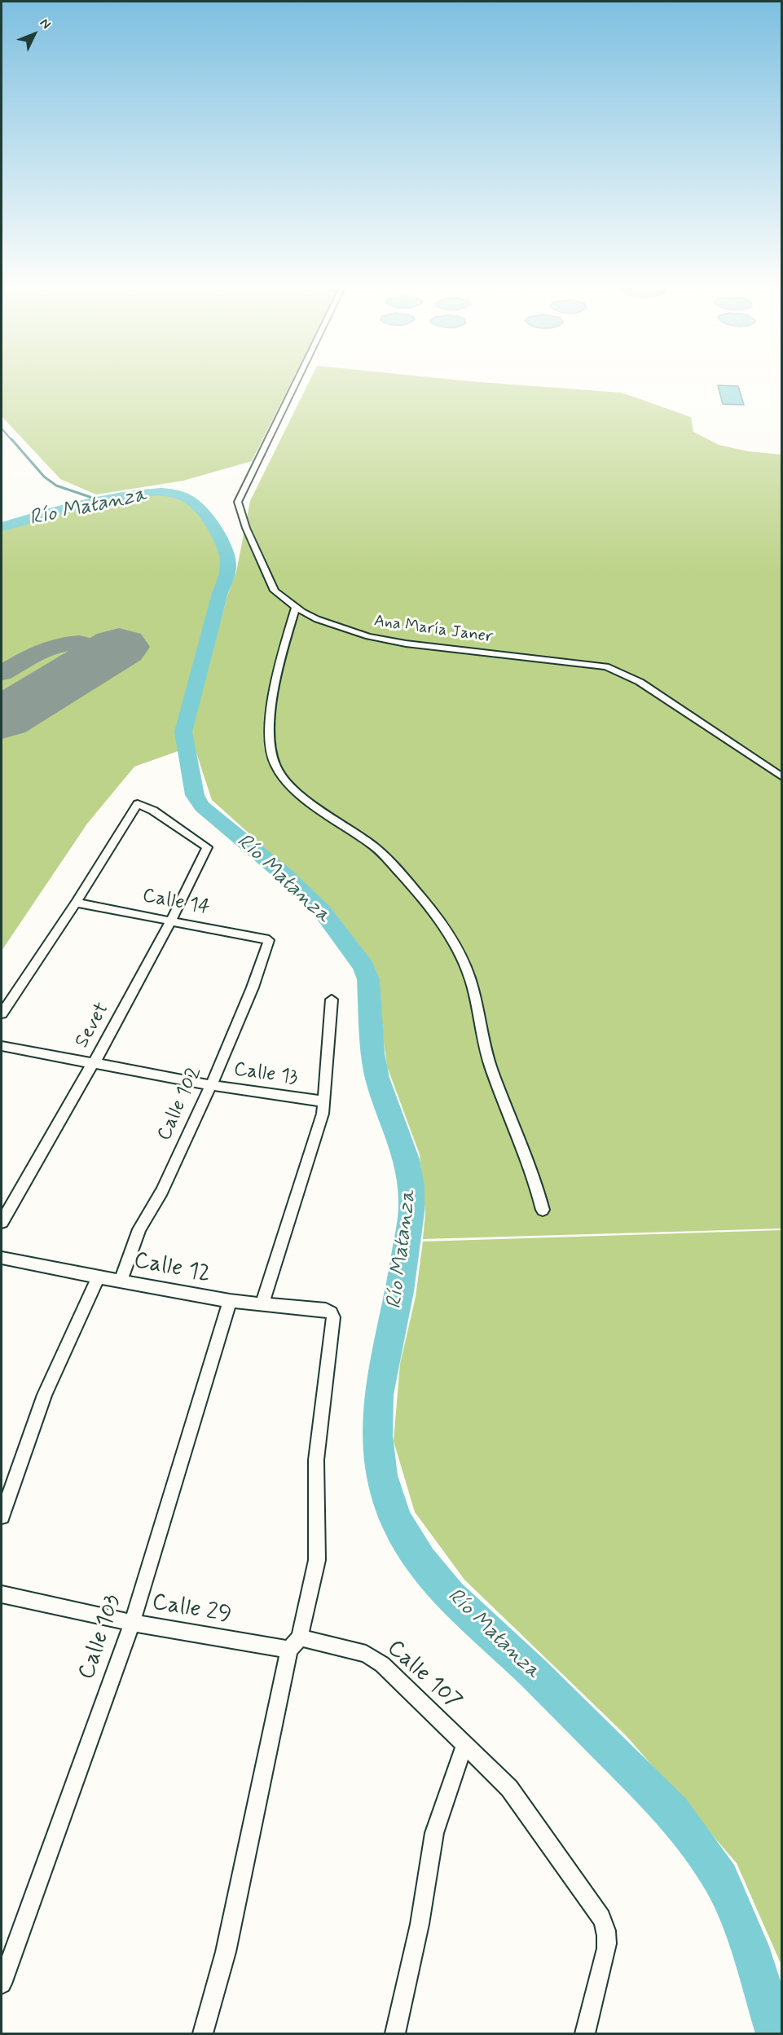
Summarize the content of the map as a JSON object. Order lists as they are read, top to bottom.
{
  "streets": {
    "street": [
      "Ana María Janer",
      "Calle 14",
      "Sevet",
      "Calle 13",
      "Calle 102",
      "Calle 12",
      "Calle 29",
      "Calle 103",
      "Calle 107"
    ]
  },
  "crossings": [
    ["Calle 14", "Sevet"],
    ["Calle 14", "Calle 102"],
    ["Sevet", "Calle 13"],
    ["Calle 13", "Calle 102"],
    ["Calle 102", "Calle 12"],
    ["Calle 12", "Calle 29"],
    ["Calle 12", "Calle 103"],
    ["Calle 12", "Calle 107"],
    ["Calle 29", "Calle 103"],
    ["Calle 29", "Calle 107"]
  ],
  "water": ["Río Matanza"],
  "north": "top right"
}
